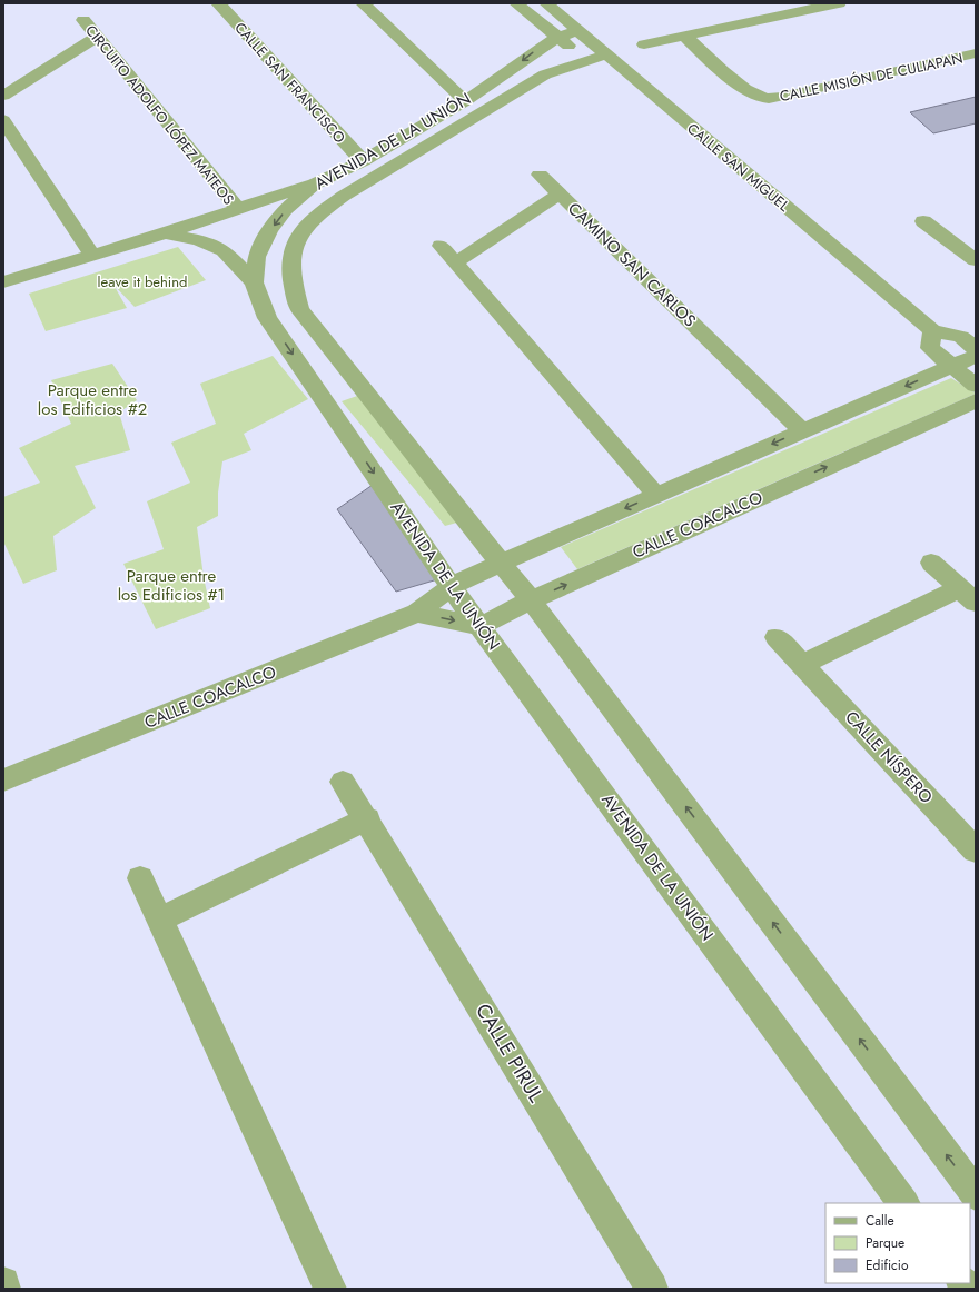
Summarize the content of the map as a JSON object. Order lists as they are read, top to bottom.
{
  "streets": {
    "street": [
      "CALLE MISIÓN DE CULIAPAN",
      "CALLE SAN FRANCISCO",
      "CIRCUITO ADOLFO LÓPEZ MATEOS",
      "AVENIDA DE LA UNIÓN",
      "CALLE SAN MIGUEL",
      "CAMINO SAN CARLOS",
      "CALLE COACALCO",
      "CALLE NÍSPERO",
      "CALLE PIRUL"
    ]
  },
  "crossings": [
    ["CALLE SAN FRANCISCO", "AVENIDA DE LA UNIÓN"],
    ["AVENIDA DE LA UNIÓN", "CALLE SAN MIGUEL"],
    ["AVENIDA DE LA UNIÓN", "CALLE COACALCO"],
    ["CAMINO SAN CARLOS", "CALLE COACALCO"]
  ],
  "parks": ["leave it behind", "Parque entre los Edificios #2", "Parque entre los Edificios #1"],
  "legend": ["Calle", "Parque", "Edificio"]
}
